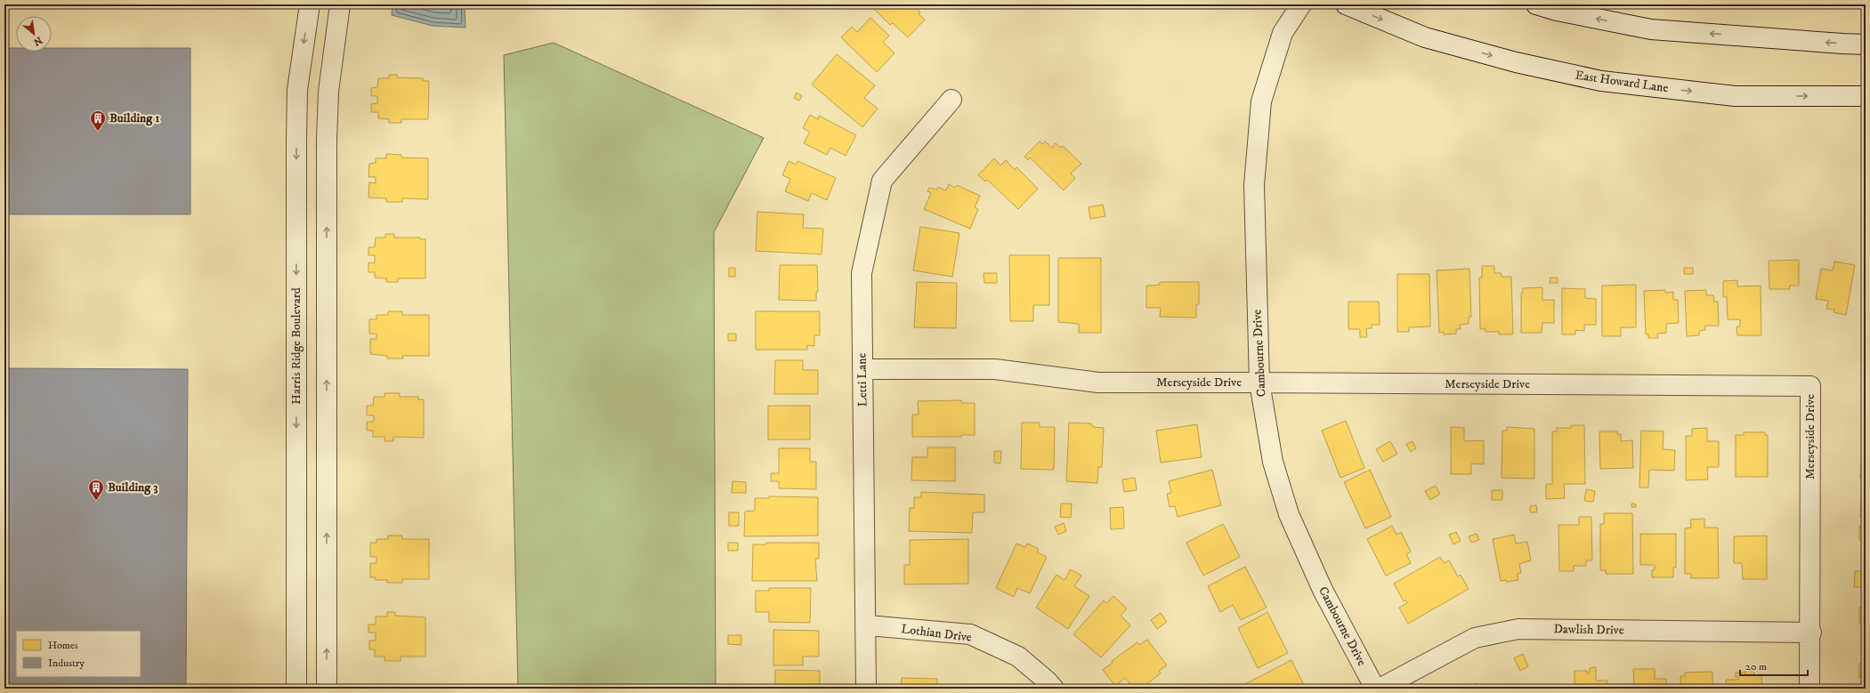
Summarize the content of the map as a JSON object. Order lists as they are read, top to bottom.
{
  "streets": {
    "street": [
      "East Howard Lane",
      "Harris Ridge Boulevard",
      "Cambourne Drive",
      "Letti Lane",
      "Merseyside Drive",
      "Dawlish Drive",
      "Lothian Drive"
    ]
  },
  "crossings": [
    ["Cambourne Drive", "Merseyside Drive"],
    ["Letti Lane", "Merseyside Drive"],
    ["Letti Lane", "Lothian Drive"],
    ["Merseyside Drive", "Dawlish Drive"]
  ],
  "places": {
    "building": ["Building 1", "Building 3"]
  },
  "legend": ["Homes", "Industry"],
  "scale_bar": "20 m",
  "north": "bottom right"
}
